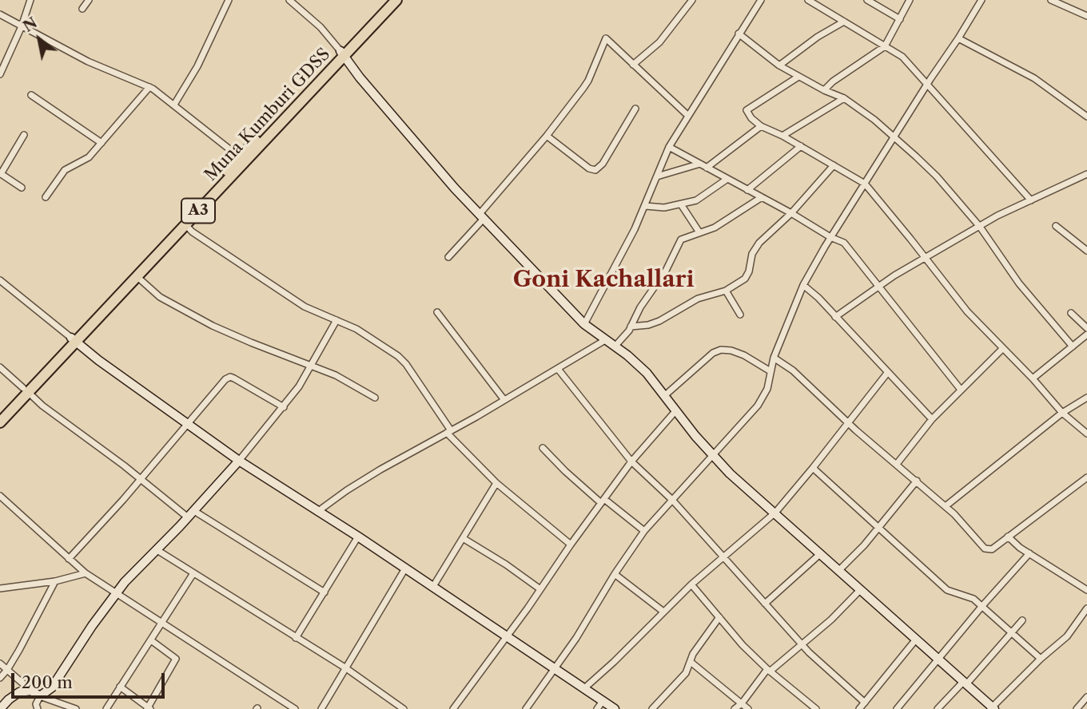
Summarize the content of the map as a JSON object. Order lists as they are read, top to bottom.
{
  "streets": {
    "highway": ["Muna Kumburi GDSS", "A3"]
  },
  "districts": ["Goni Kachallari"],
  "scale_bar": "200 m",
  "north": "top left"
}
